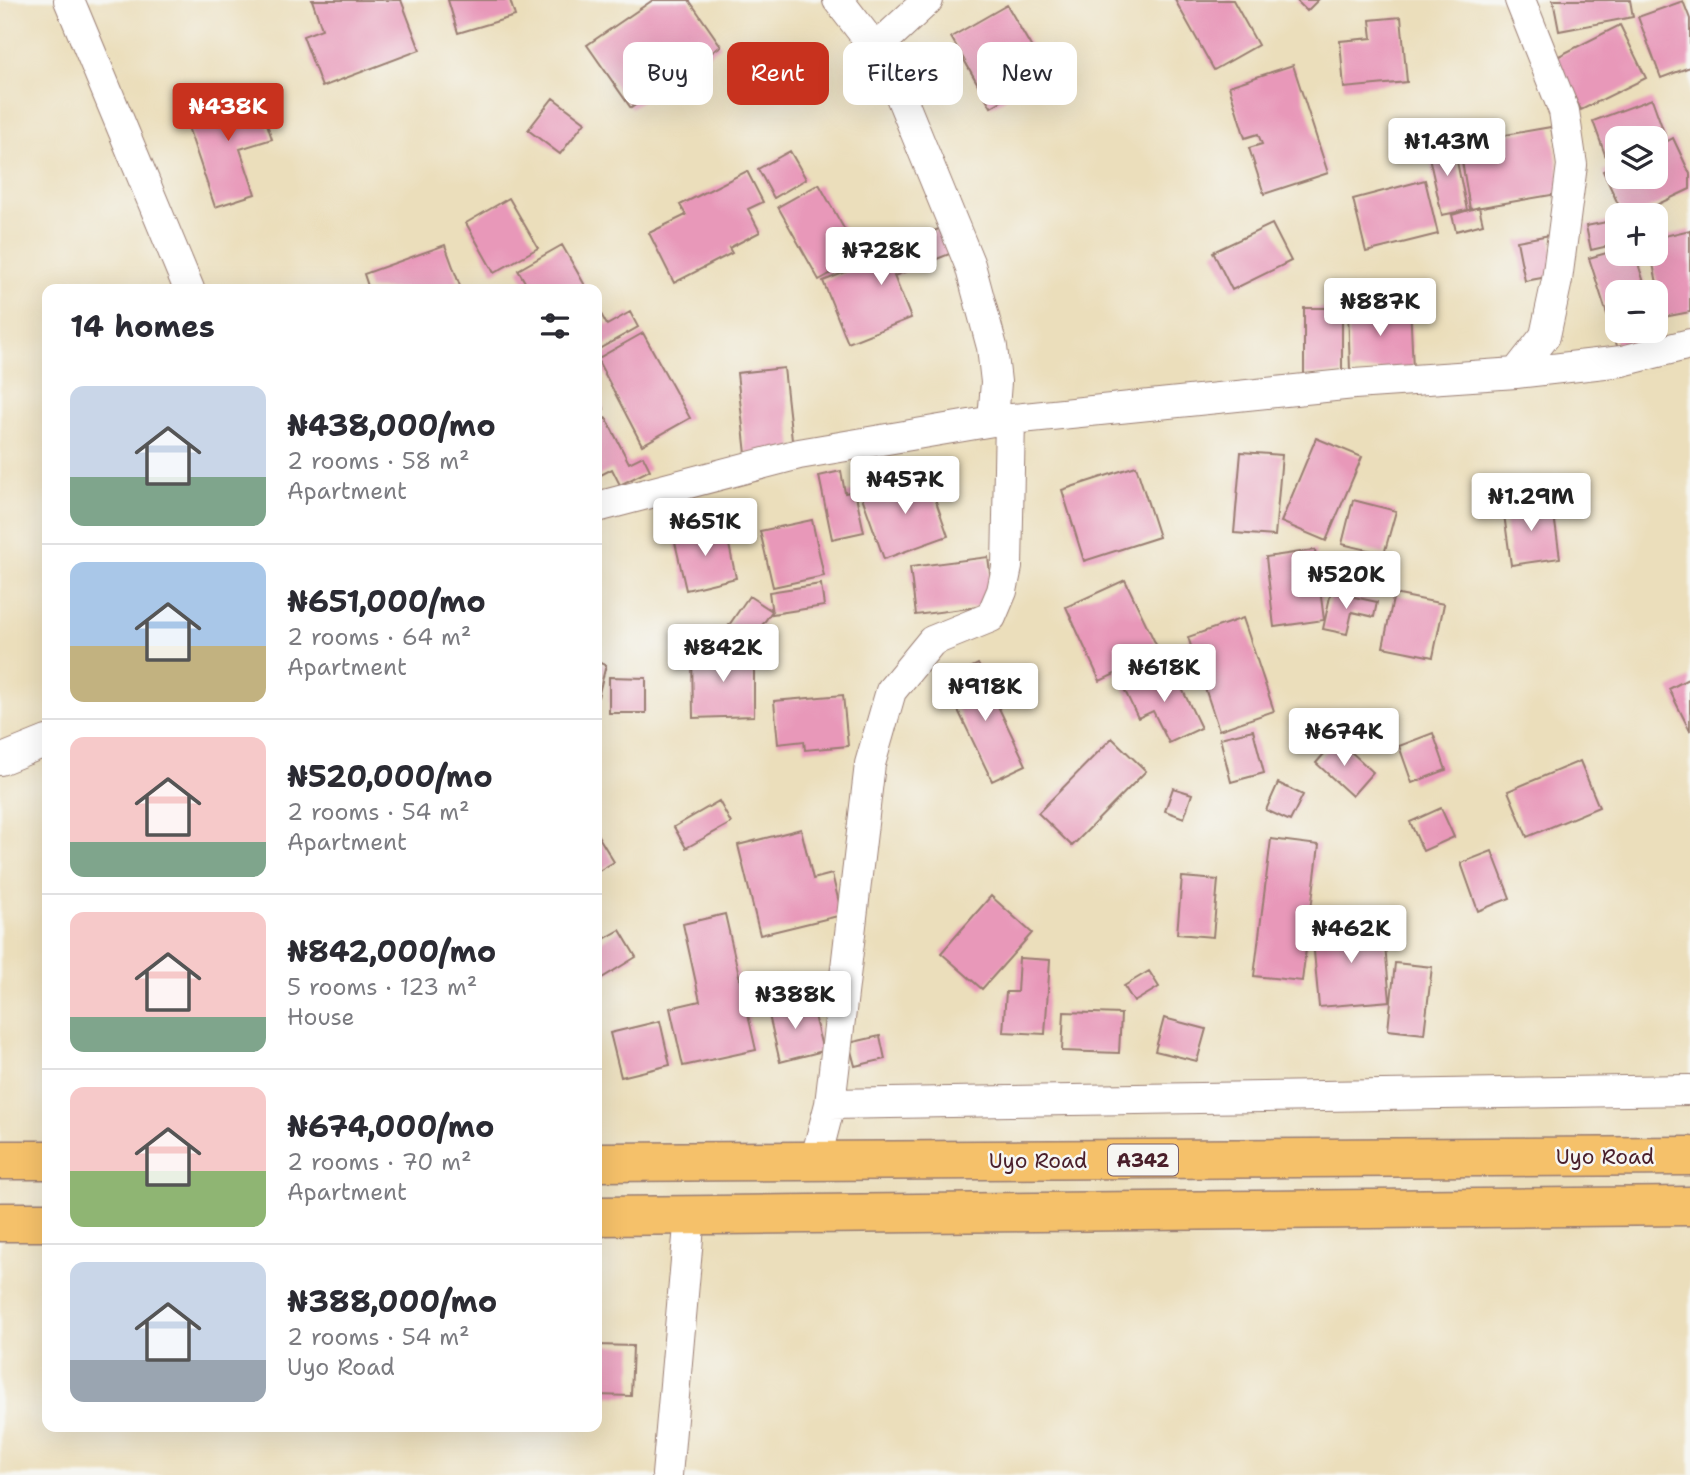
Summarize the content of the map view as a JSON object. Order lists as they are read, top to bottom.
{
  "streets": {
    "highway": ["Uyo Road", "A342"]
  },
  "page": {
    "chip": [
      "Buy",
      "Rent",
      "Filters",
      "New"
    ],
    "price": [
      "₦438K",
      "₦1.43M",
      "₦728K",
      "₦887K",
      "₦457K",
      "₦1.29M",
      "₦651K",
      "₦520K",
      "₦842K",
      "₦618K",
      "₦918K",
      "₦674K",
      "₦462K",
      "₦388K"
    ],
    "map_buttons": ["+", "−"],
    "heading": "14 homes",
    "list": [
      {
        "name": "₦438,000/mo",
        "note": "2 rooms · 58 m² · Apartment"
      },
      {
        "name": "₦651,000/mo",
        "note": "2 rooms · 64 m² · Apartment"
      },
      {
        "name": "₦520,000/mo",
        "note": "2 rooms · 54 m² · Apartment"
      },
      {
        "name": "₦842,000/mo",
        "note": "5 rooms · 123 m² · House"
      },
      {
        "name": "₦674,000/mo",
        "note": "2 rooms · 70 m² · Apartment"
      },
      {
        "name": "₦388,000/mo",
        "note": "2 rooms · 54 m² · Uyo Road"
      }
    ]
  }
}
